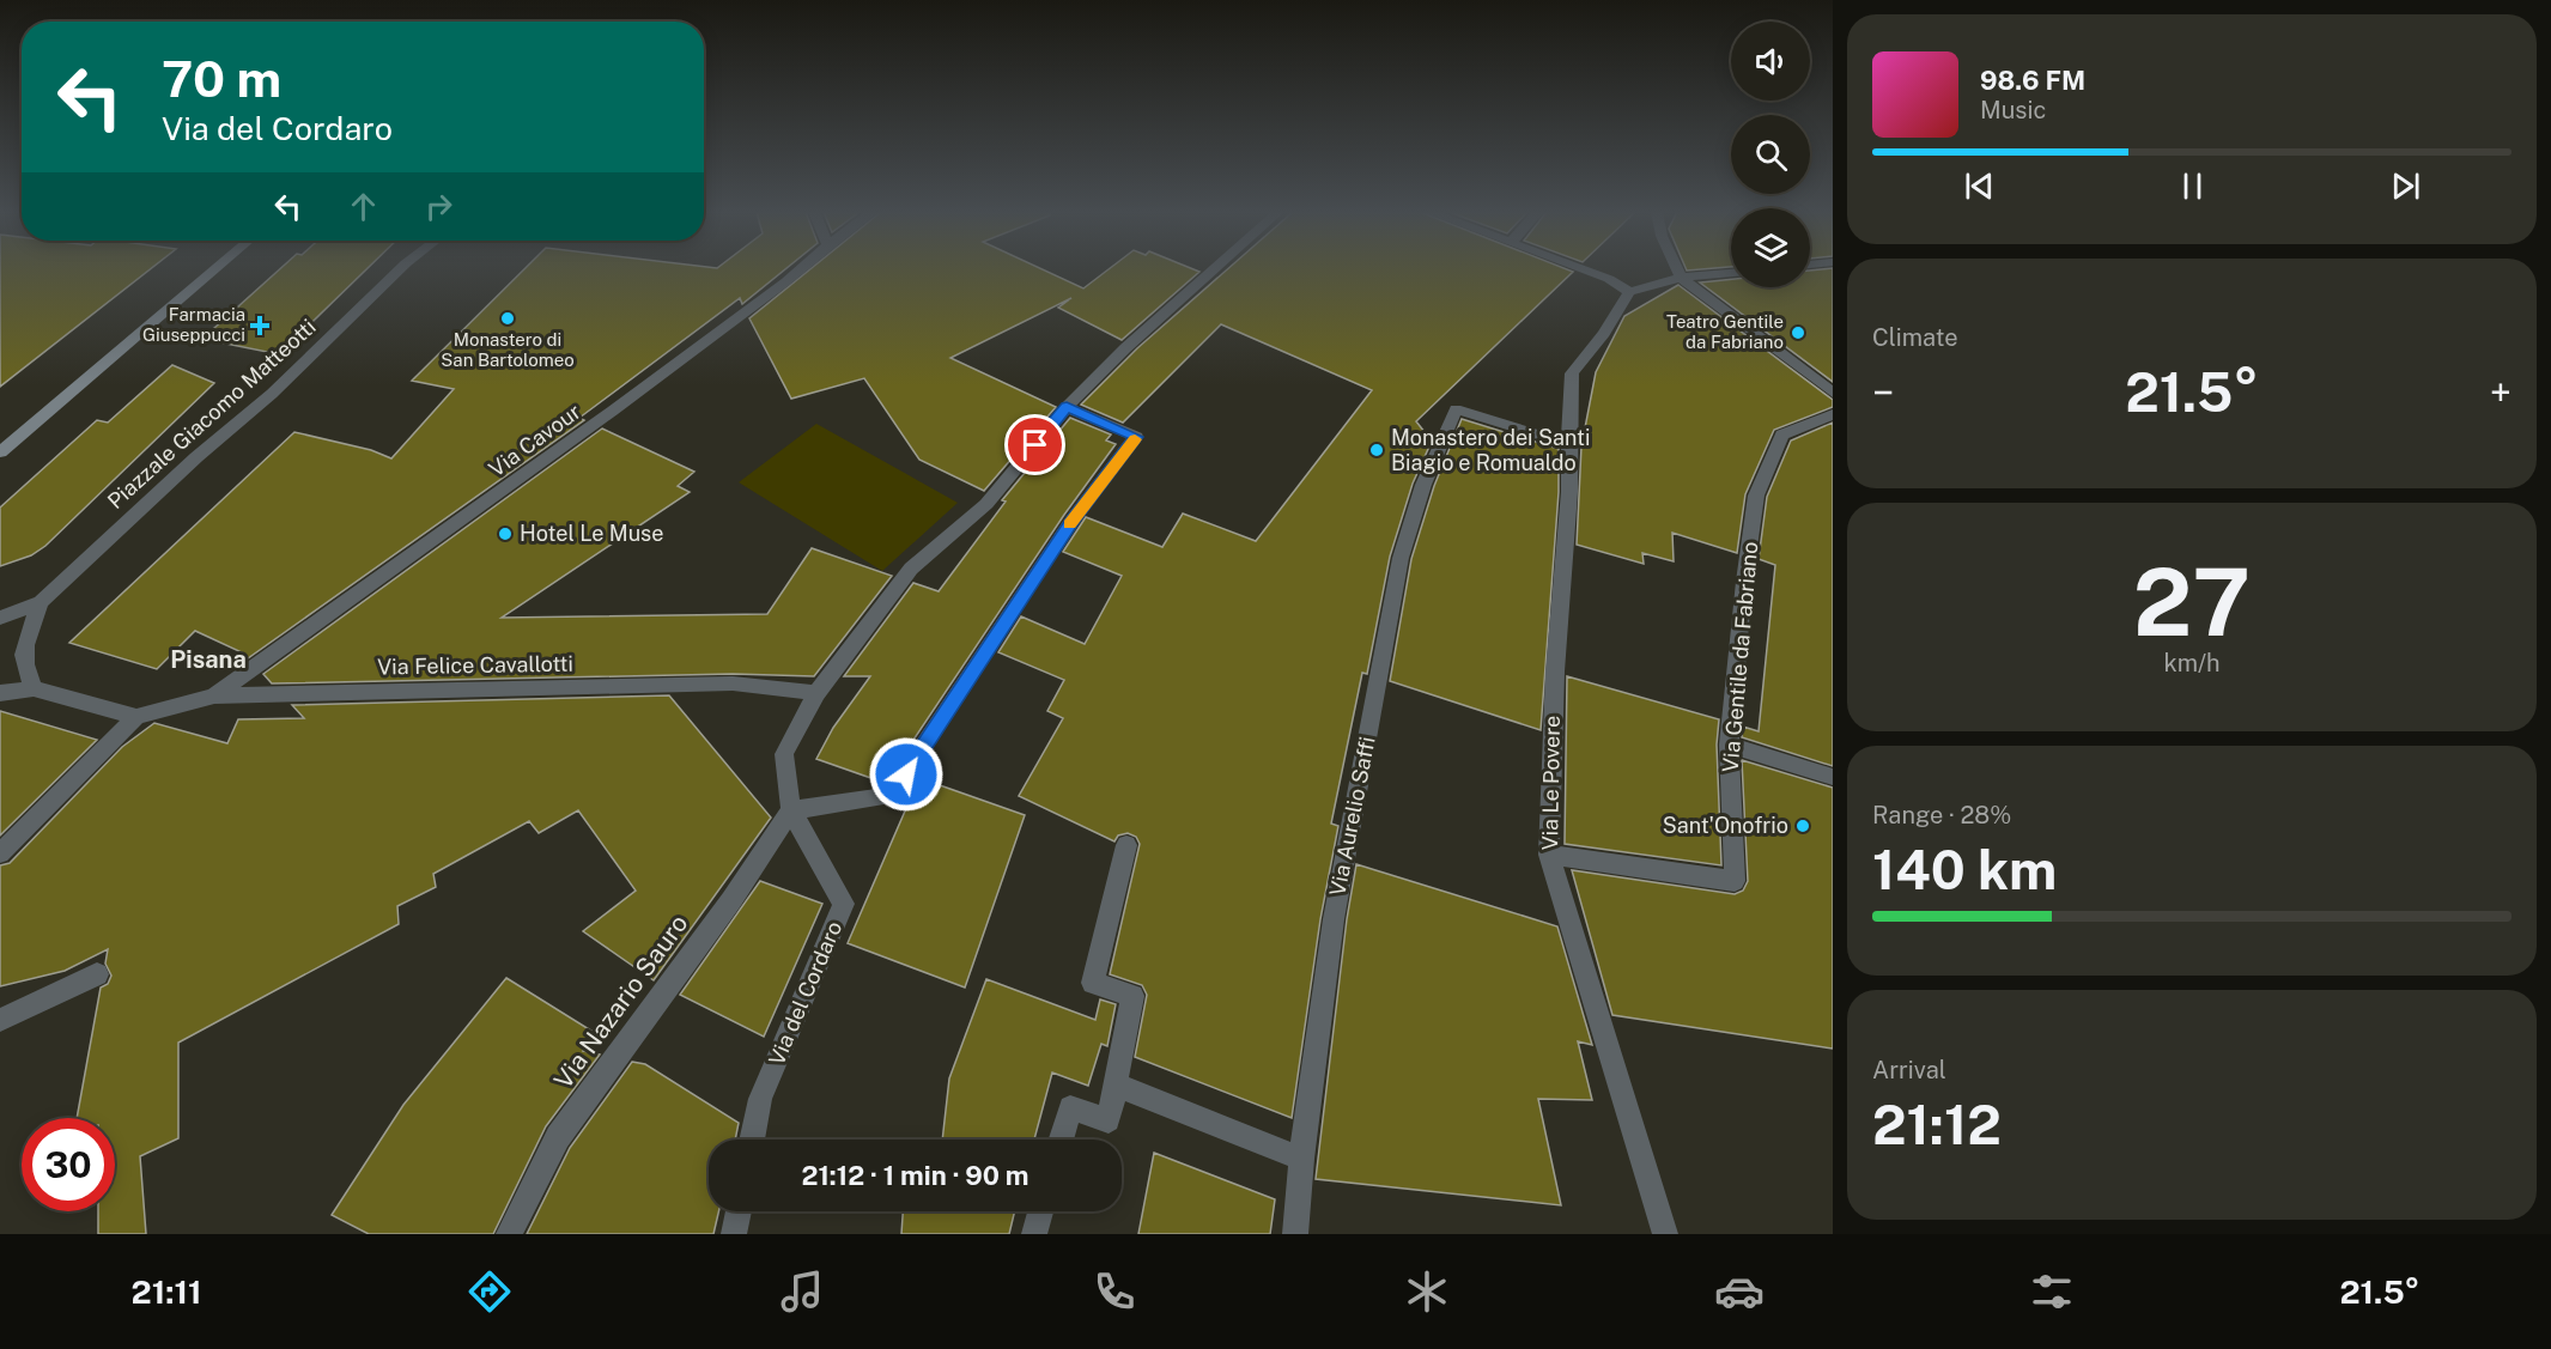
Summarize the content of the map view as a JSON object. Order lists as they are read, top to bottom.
{
  "streets": {
    "street": [
      "Piazzale Giacomo Matteotti",
      "Via Cavour",
      "Via Gentile da Fabriano",
      "Via Felice Cavallotti",
      "Via Le Povere",
      "Via Aurelio Saffi",
      "Via del Cordaro",
      "Via Nazario Sauro"
    ]
  },
  "crossings": [
    ["Via Cavour", "Via Felice Cavallotti"],
    ["Via Gentile da Fabriano", "Via Le Povere"],
    ["Via Le Povere", "Via Aurelio Saffi"],
    ["Via del Cordaro", "Via Nazario Sauro"]
  ],
  "districts": ["Pisana"],
  "places": {
    "other": [
      "Monastero di San Bartolomeo",
      "Teatro Gentile da Fabriano",
      "Monastero dei Santi Biagio e Romualdo",
      "Hotel Le Muse",
      "Sant'Onofrio"
    ],
    "health": ["Farmacia Giuseppucci"]
  },
  "page": {
    "turn": ["70 m", "Via del Cordaro"],
    "song": ["98.6 FM", "Music"],
    "tile": [
      "Climate",
      ["27", "km/h"],
      ["Range · 28%", "140 km"],
      ["Arrival", "21:12"]
    ],
    "heat": ["−", "21.5°", "+"],
    "limit": "30",
    "trip": "21:12 · 1 min · 90 m",
    "tabs": ["21:11", "21.5°"]
  }
}
